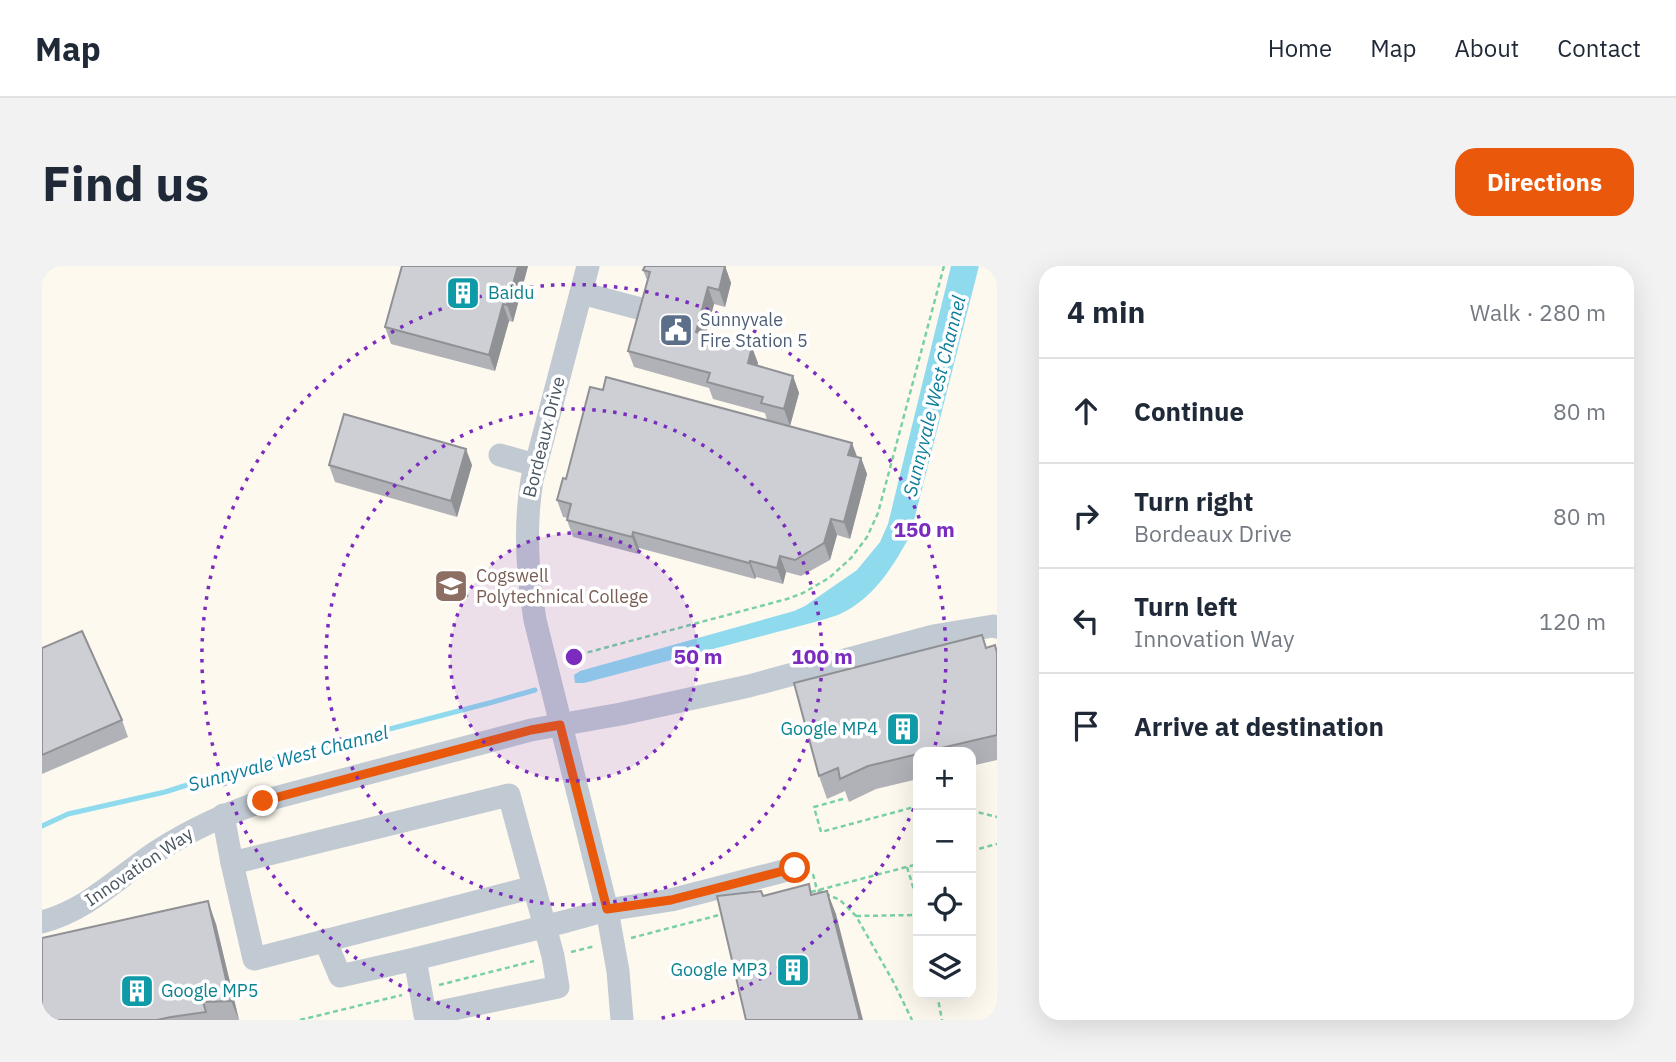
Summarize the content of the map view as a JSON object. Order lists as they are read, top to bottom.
{
  "streets": {
    "street": ["Bordeaux Drive", "Innovation Way"]
  },
  "crossings": [
    ["Bordeaux Drive", "Innovation Way"]
  ],
  "water": ["Sunnyvale West Channel"],
  "places": {
    "building": [
      "Baidu",
      "Google MP4",
      "Google MP3",
      "Google MP5"
    ],
    "public building": ["Sunnyvale Fire Station 5"],
    "school or university": ["Cogswell Polytechnical College"]
  },
  "page": {
    "header": "Map",
    "nav": [
      "Home",
      "Map",
      "About",
      "Contact"
    ],
    "buttons": "Directions",
    "title": "Find us",
    "heading": ["4 min", "Walk · 280 m"],
    "list": [
      ["Continue", "80 m"],
      ["Turn right", "Bordeaux Drive", "80 m"],
      ["Turn left", "Innovation Way", "120 m"],
      "Arrive at destination"
    ],
    "map_buttons": ["+", "−"]
  },
  "rings": ["150 m", "50 m", "100 m"]
}
